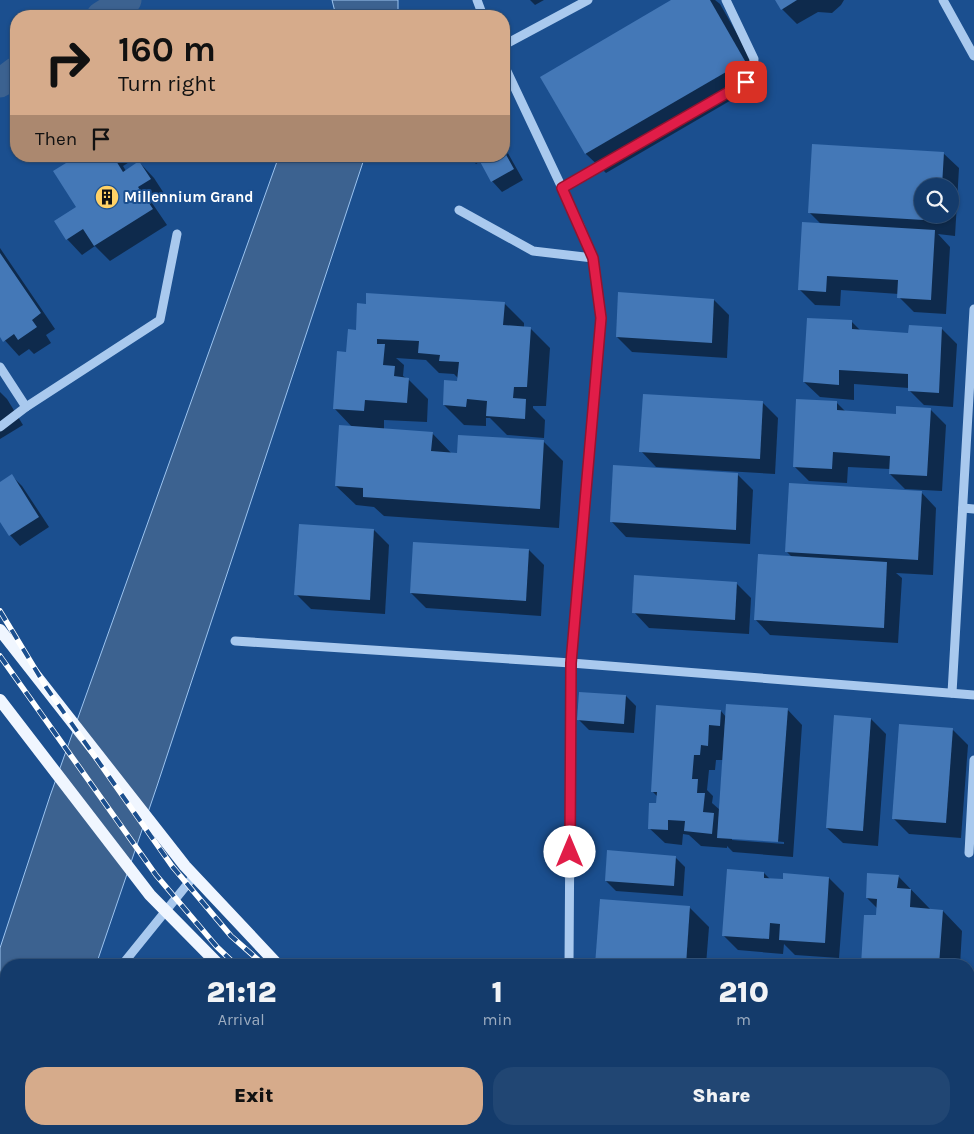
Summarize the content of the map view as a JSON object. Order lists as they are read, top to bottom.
{
  "places": {
    "building": ["Millennium Grand"]
  },
  "page": {
    "turn": ["160 m", "Turn right"],
    "then": "Then",
    "eta": [
      "21:12",
      "Arrival",
      "1",
      "min",
      "210",
      "m"
    ],
    "buttons": ["Exit", "Share"]
  }
}
